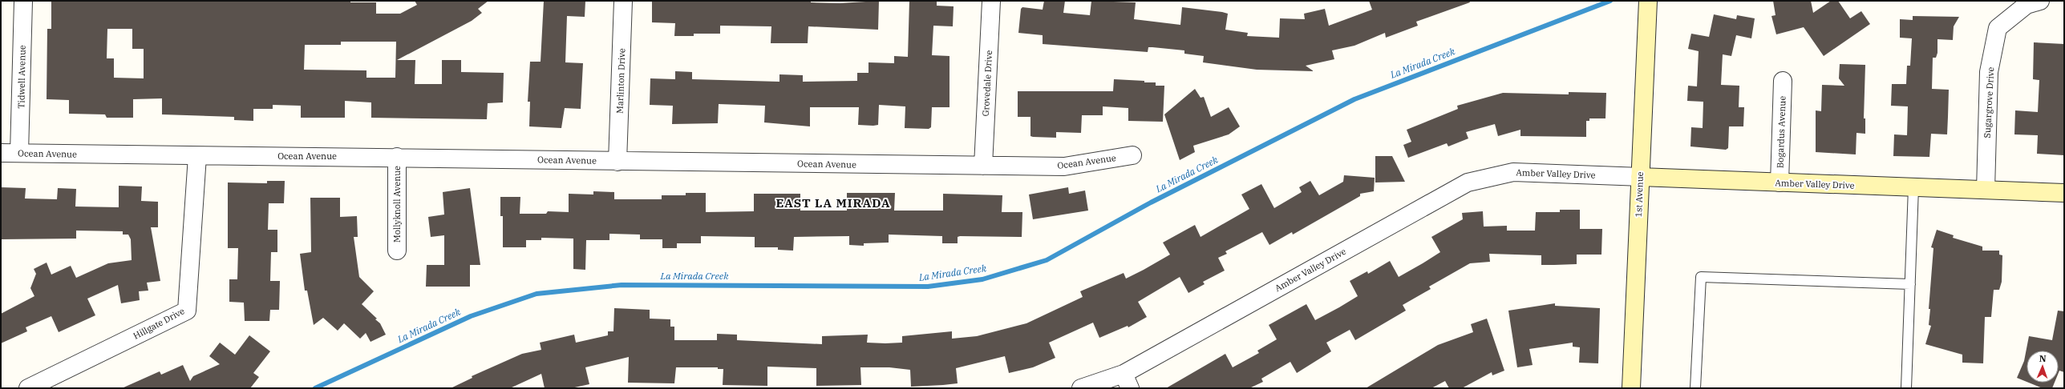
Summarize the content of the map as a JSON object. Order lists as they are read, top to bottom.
{
  "streets": {
    "street": [
      "Tidwell Avenue",
      "Marlinton Drive",
      "Grovedale Drive",
      "Sugargrove Drive",
      "Bogardus Avenue",
      "Ocean Avenue",
      "Amber Valley Drive",
      "1st Avenue",
      "Mollyknoll Avenue",
      "Hillgate Drive"
    ]
  },
  "crossings": [
    ["Tidwell Avenue", "Ocean Avenue"],
    ["Marlinton Drive", "Ocean Avenue"],
    ["Grovedale Drive", "Ocean Avenue"],
    ["Sugargrove Drive", "Amber Valley Drive"],
    ["Bogardus Avenue", "Amber Valley Drive"],
    ["Ocean Avenue", "Mollyknoll Avenue"],
    ["Ocean Avenue", "Hillgate Drive"],
    ["Amber Valley Drive", "1st Avenue"]
  ],
  "districts": ["EAST LA MIRADA"],
  "water": ["La Mirada Creek"],
  "north": "top"
}
